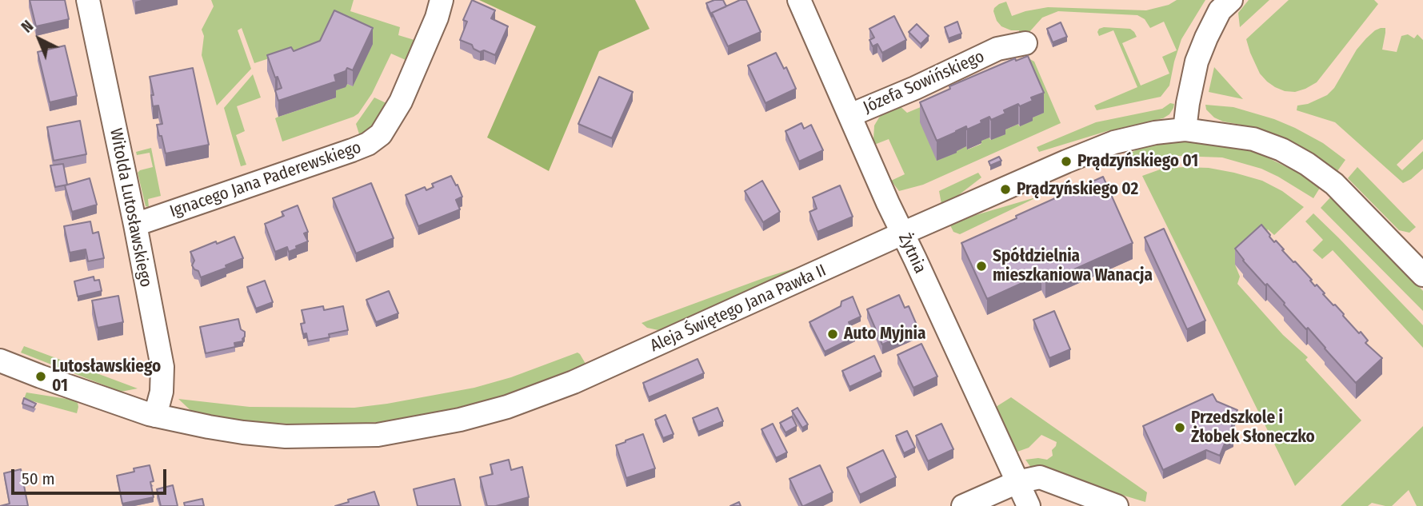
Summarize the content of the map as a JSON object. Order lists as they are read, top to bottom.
{
  "streets": {
    "street": [
      "Józefa Sowińskiego",
      "Ignacego Jana Paderewskiego",
      "Witolda Lutosławskiego",
      "Żytnia",
      "Aleja Świętego Jana Pawła II"
    ]
  },
  "crossings": [
    ["Józefa Sowińskiego", "Żytnia"],
    ["Ignacego Jana Paderewskiego", "Witolda Lutosławskiego"],
    ["Witolda Lutosławskiego", "Aleja Świętego Jana Pawła II"],
    ["Żytnia", "Aleja Świętego Jana Pawła II"]
  ],
  "places": [
    "Prądzyńskiego 01",
    "Prądzyńskiego 02",
    "Spółdzielnia mieszkaniowa Wanacja",
    "Auto Myjnia",
    "Lutosławskiego 01",
    "Przedszkole i Żłobek Słoneczko"
  ],
  "scale_bar": "50 m",
  "north": "top left"
}
